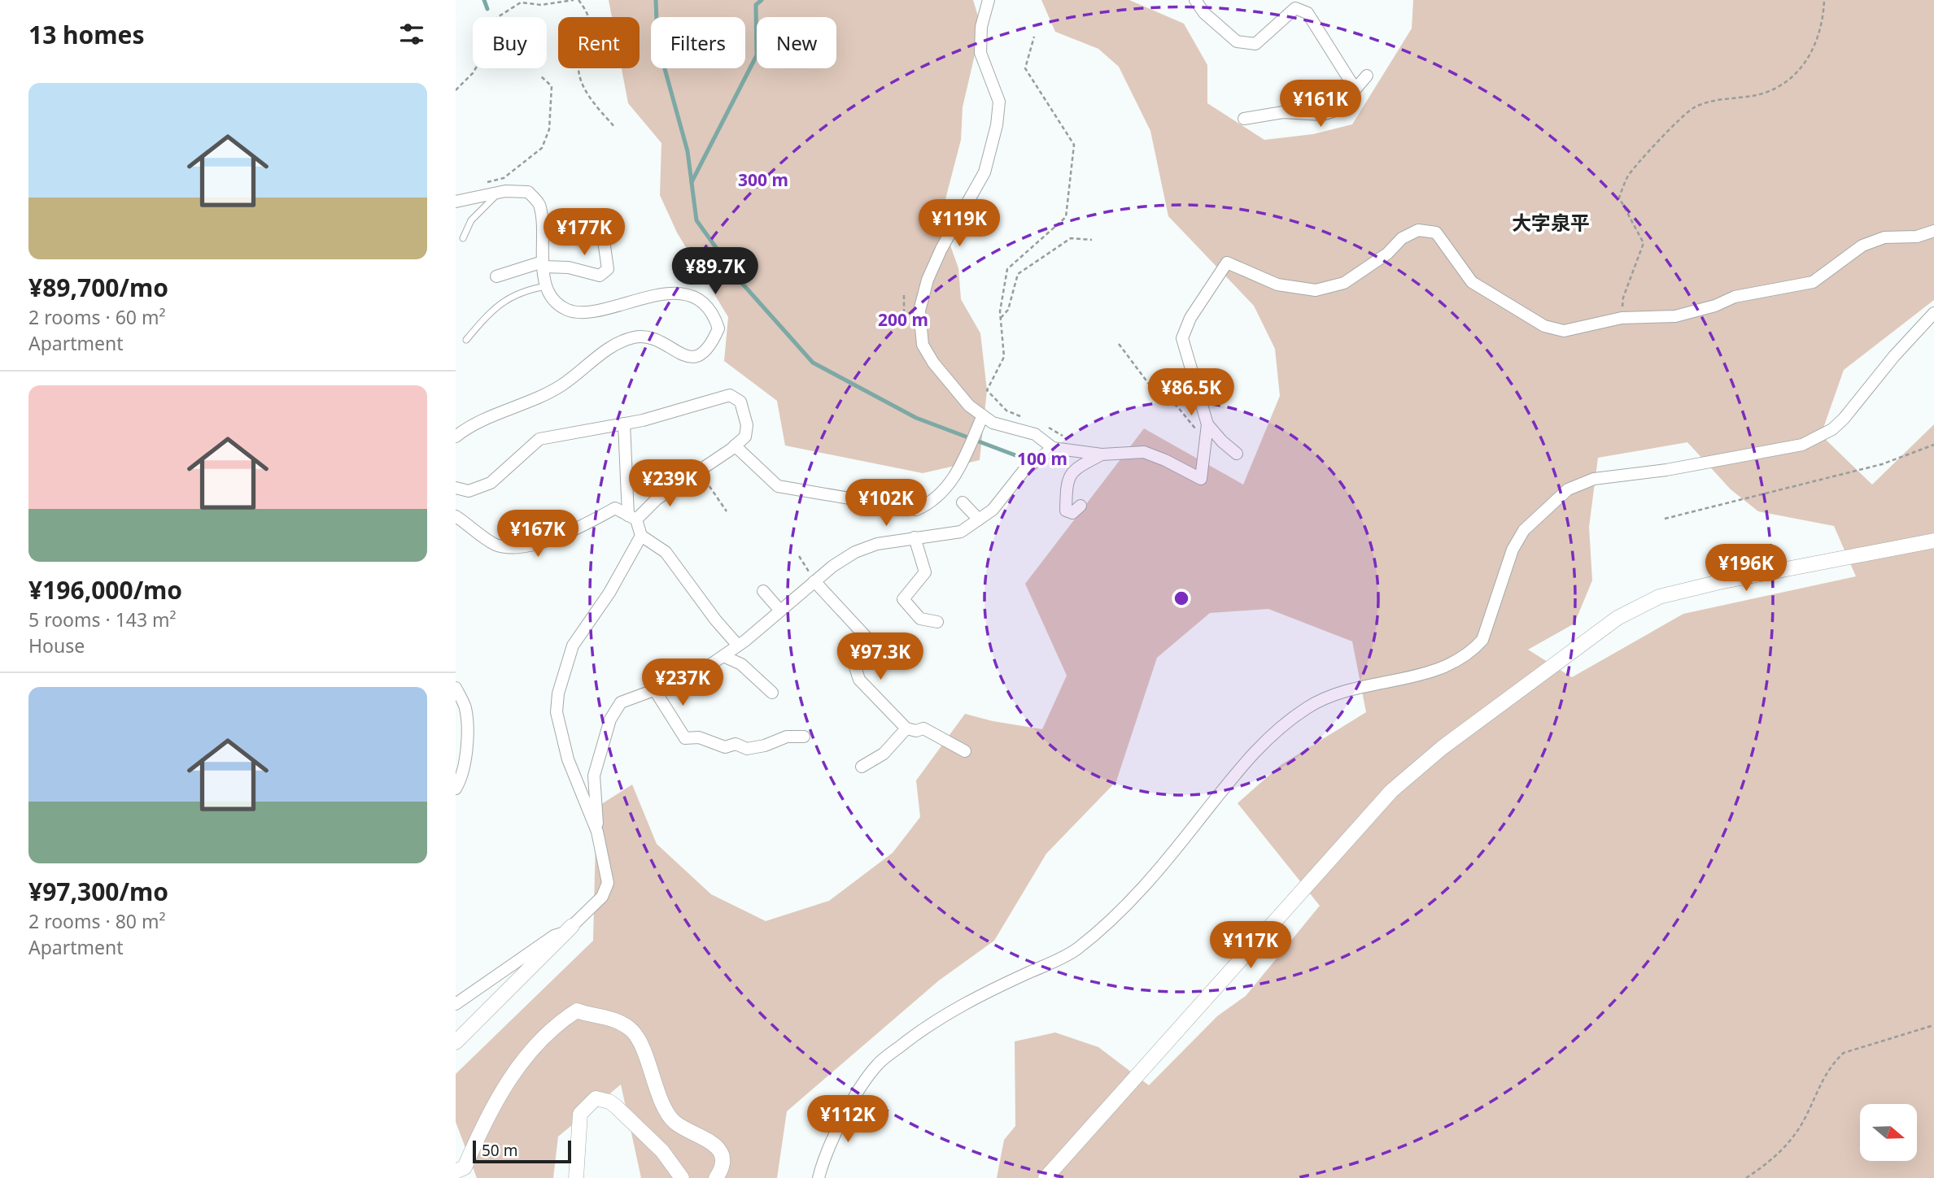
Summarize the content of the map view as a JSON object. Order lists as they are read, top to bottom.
{
  "districts": ["大字泉平"],
  "scale_bar": "50 m",
  "north": "right",
  "page": {
    "heading": "13 homes",
    "chip": [
      "Buy",
      "Rent",
      "Filters",
      "New"
    ],
    "list": [
      {
        "name": "¥89,700/mo",
        "note": "2 rooms · 60 m² · Apartment"
      },
      {
        "name": "¥196,000/mo",
        "note": "5 rooms · 143 m² · House"
      },
      {
        "name": "¥97,300/mo",
        "note": "2 rooms · 80 m² · Apartment"
      }
    ],
    "price": [
      "¥161K",
      "¥119K",
      "¥177K",
      "¥89.7K",
      "¥86.5K",
      "¥239K",
      "¥102K",
      "¥167K",
      "¥196K",
      "¥97.3K",
      "¥237K",
      "¥117K",
      "¥112K"
    ],
    "scale": "50 m"
  },
  "rings": ["300 m", "200 m", "100 m"]
}
